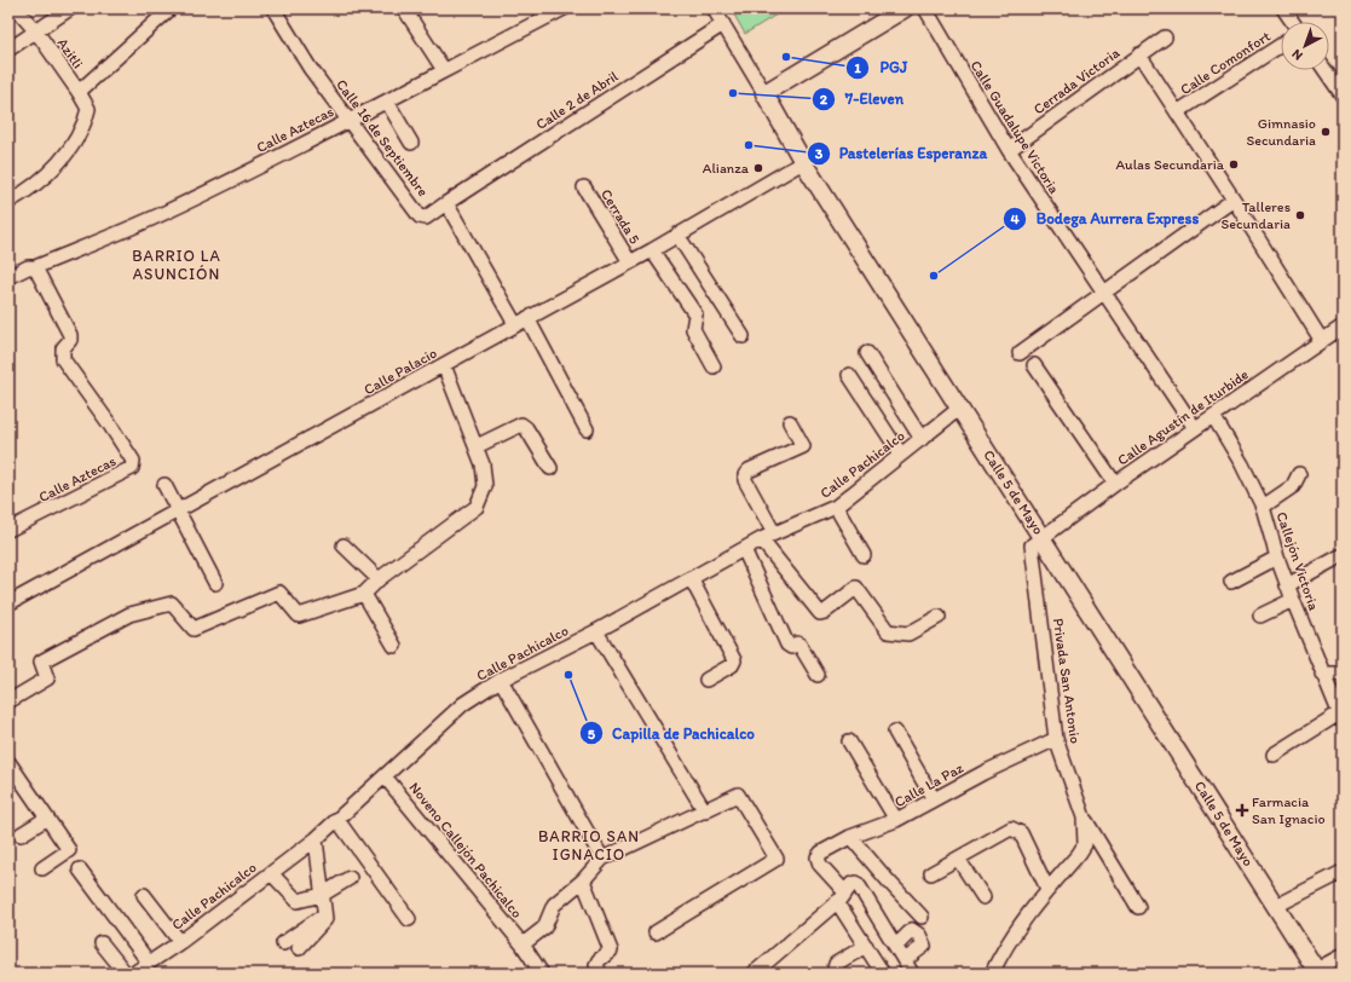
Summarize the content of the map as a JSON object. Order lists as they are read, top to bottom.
{
  "streets": {
    "street": [
      "Azitli",
      "Calle Comonfort",
      "Cerrada Victoria",
      "Calle 2 de Abril",
      "Calle Guadalupe Victoria",
      "Calle Aztecas",
      "Calle 16 de Septiembre",
      "Cerrada 5",
      "Calle Palacio",
      "Calle Agustín de Iturbide",
      "Calle Pachicalco",
      "Calle 5 de Mayo",
      "Callejón Victoria",
      "Privada San Antonio",
      "Calle La Paz",
      "Noveno Callejón Pachicalco"
    ]
  },
  "crossings": [
    ["Cerrada Victoria", "Calle Guadalupe Victoria"],
    ["Calle 2 de Abril", "Calle 16 de Septiembre"],
    ["Calle 2 de Abril", "Calle 5 de Mayo"],
    ["Calle Guadalupe Victoria", "Calle Agustín de Iturbide"],
    ["Calle Aztecas", "Calle 16 de Septiembre"],
    ["Calle 16 de Septiembre", "Calle Palacio"],
    ["Cerrada 5", "Calle Palacio"],
    ["Calle Palacio", "Calle 5 de Mayo"],
    ["Calle Agustín de Iturbide", "Calle 5 de Mayo"],
    ["Calle Agustín de Iturbide", "Callejón Victoria"],
    ["Calle Agustín de Iturbide", "Privada San Antonio"],
    ["Calle Pachicalco", "Calle 5 de Mayo"],
    ["Calle Pachicalco", "Noveno Callejón Pachicalco"],
    ["Calle 5 de Mayo", "Privada San Antonio"],
    ["Privada San Antonio", "Calle La Paz"]
  ],
  "districts": ["BARRIO LA ASUNCIÓN", "BARRIO SAN IGNACIO"],
  "places": {
    "other": [
      "PGJ",
      "7-Eleven",
      "Gimnasio Secundaria",
      "Pastelerías Esperanza",
      "Aulas Secundaria",
      "Alianza",
      "Talleres Secundaria",
      "Bodega Aurrera Express",
      "Capilla de Pachicalco"
    ],
    "health": ["Farmacia San Ignacio"]
  },
  "north": "bottom left"
}
